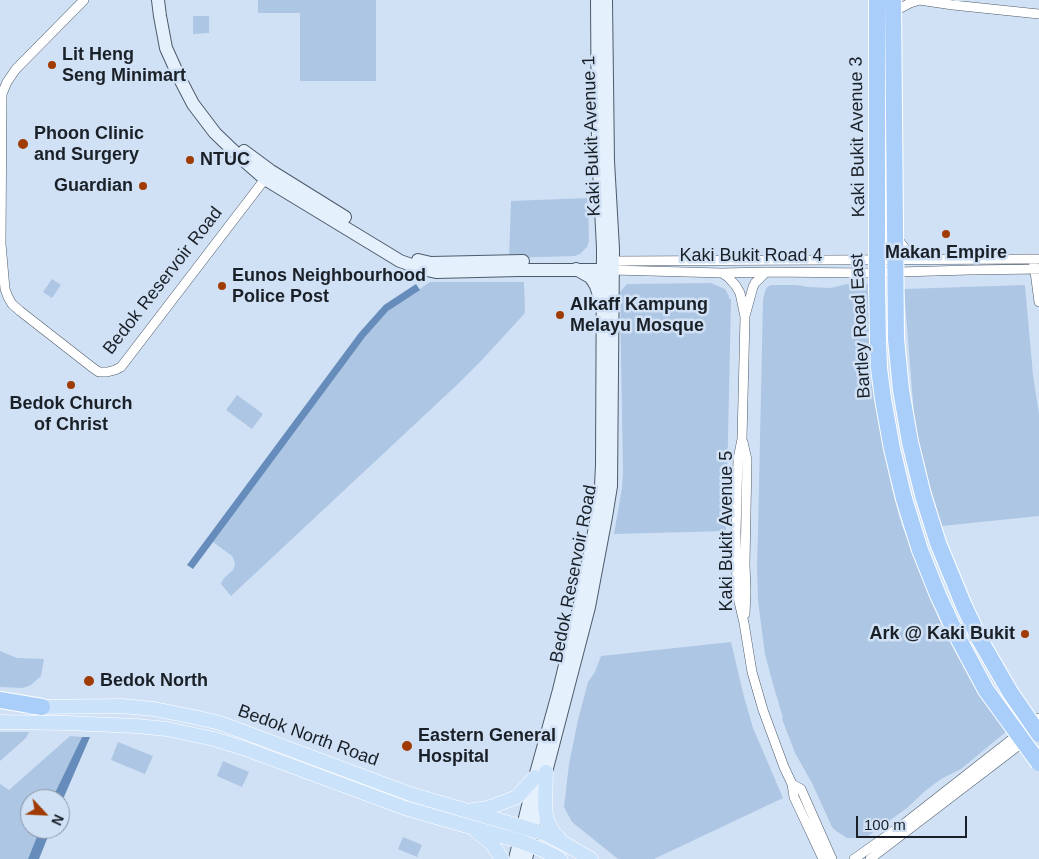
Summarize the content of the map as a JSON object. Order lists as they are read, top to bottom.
{
  "streets": {
    "highway": ["Bartley Road East"],
    "main road": ["Kaki Bukit Avenue 1", "Bedok Reservoir Road", "Bedok North Road"],
    "street": ["Kaki Bukit Avenue 3", "Kaki Bukit Road 4", "Kaki Bukit Avenue 5"]
  },
  "crossings": [
    ["Kaki Bukit Avenue 1", "Kaki Bukit Road 4"],
    ["Kaki Bukit Avenue 1", "Bedok Reservoir Road"],
    ["Kaki Bukit Avenue 3", "Kaki Bukit Road 4"],
    ["Kaki Bukit Avenue 3", "Bartley Road East"],
    ["Kaki Bukit Road 4", "Bedok Reservoir Road"],
    ["Bedok Reservoir Road", "Bedok North Road"]
  ],
  "places": [
    "Lit Heng Seng Minimart",
    "Phoon Clinic and Surgery",
    "NTUC",
    "Guardian",
    "Makan Empire",
    "Eunos Neighbourhood Police Post",
    "Alkaff Kampung Melayu Mosque",
    "Bedok Church of Christ",
    "Ark @ Kaki Bukit",
    "Bedok North",
    "Eastern General Hospital"
  ],
  "scale_bar": "100 m",
  "north": "bottom right"
}
